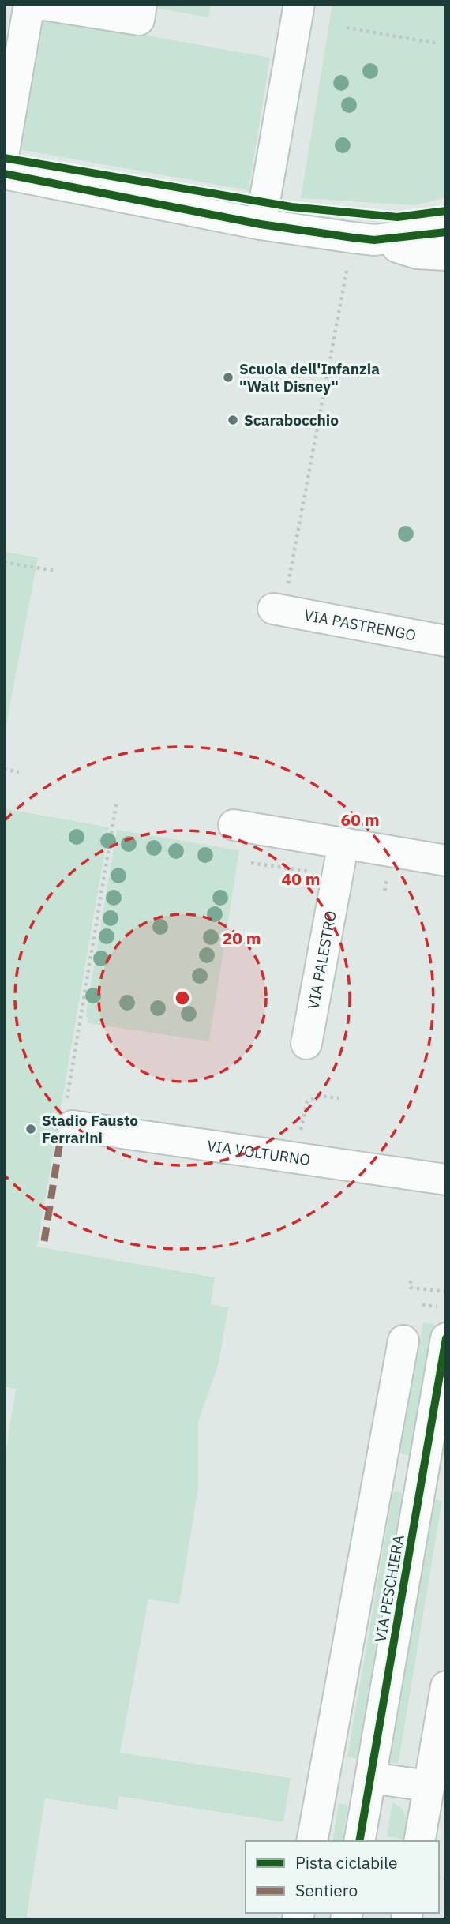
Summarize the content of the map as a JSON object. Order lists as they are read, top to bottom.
{
  "streets": {
    "street": [
      "VIA PASTRENGO",
      "VIA PALESTRO",
      "VIA VOLTURNO",
      "VIA PESCHIERA"
    ]
  },
  "places": ["Scuola dell'Infanzia \"Walt Disney\"", "Scarabocchio", "Stadio Fausto Ferrarini"],
  "legend": ["Pista ciclabile", "Sentiero"],
  "rings": ["60 m", "40 m", "20 m"]
}
